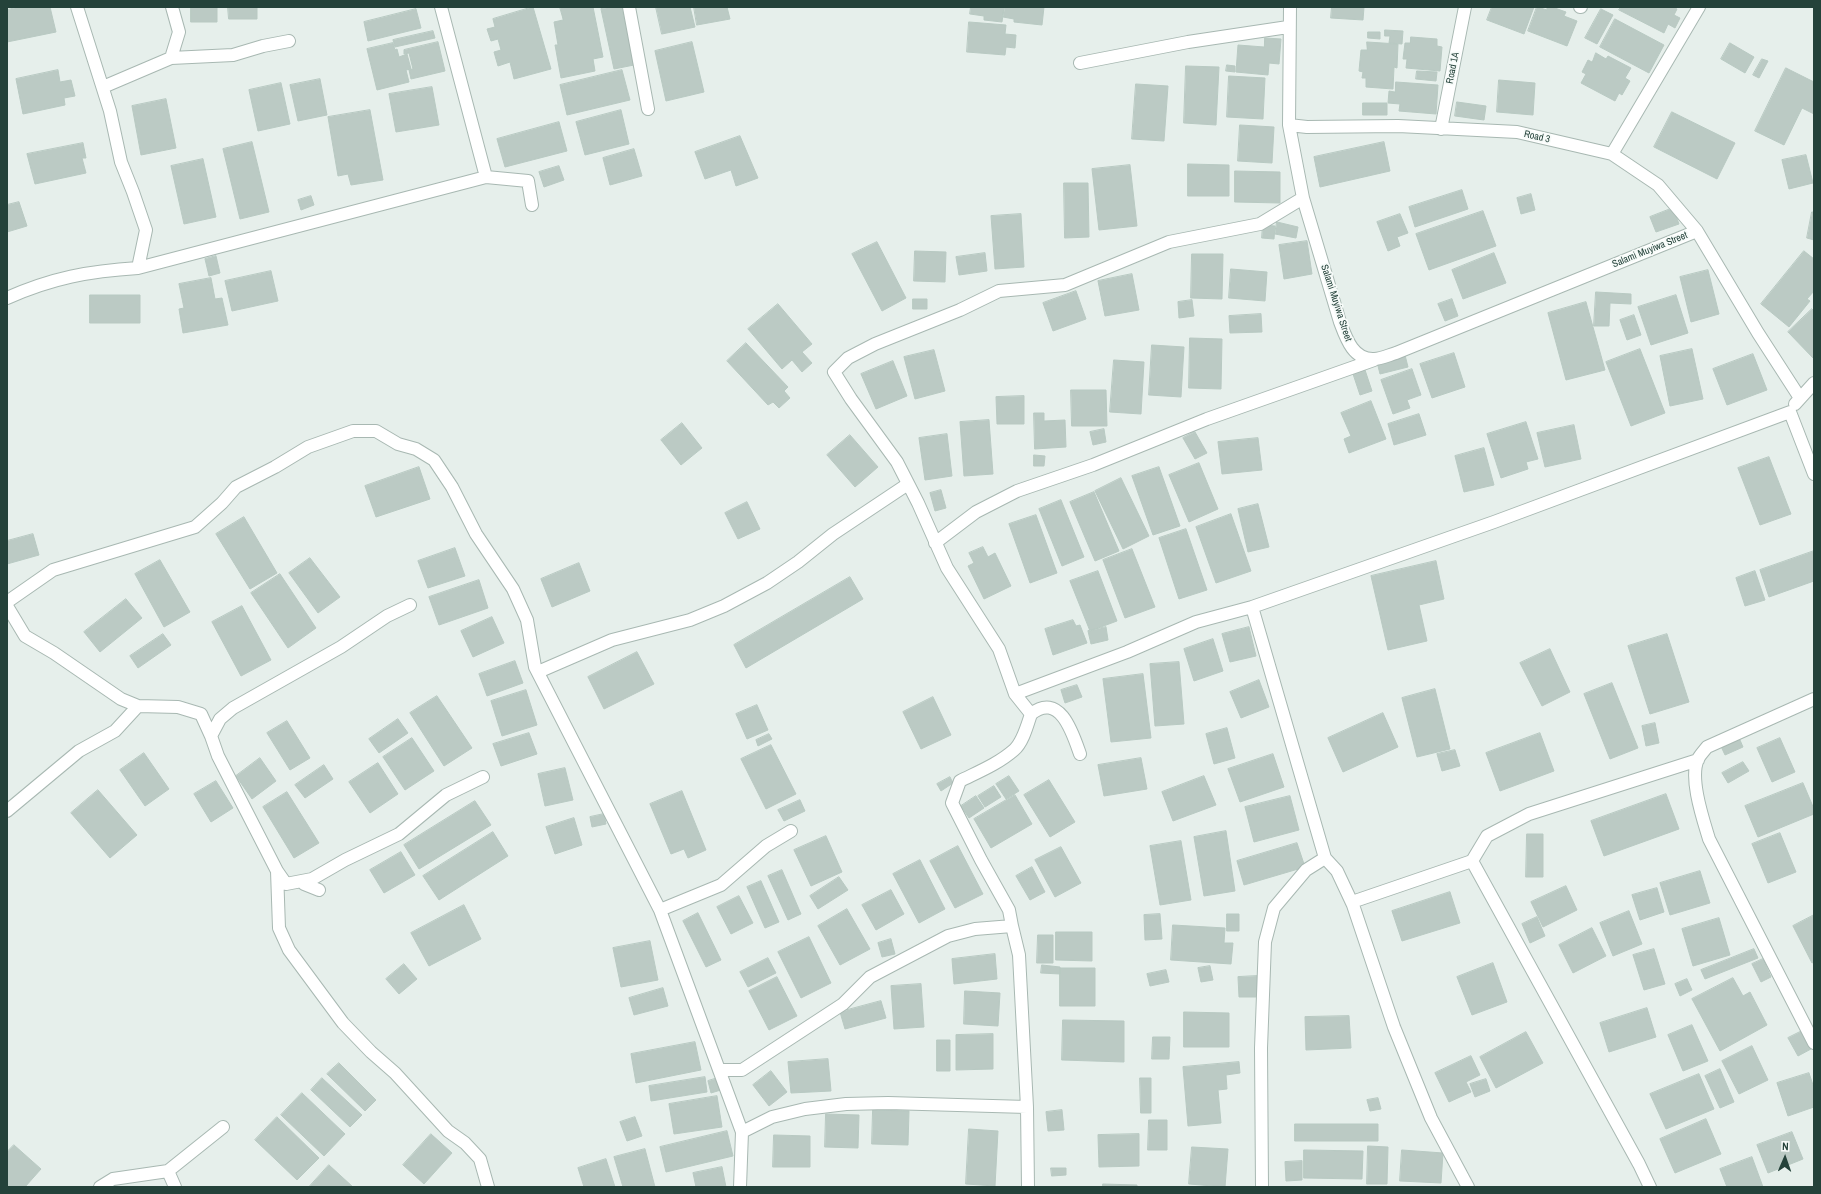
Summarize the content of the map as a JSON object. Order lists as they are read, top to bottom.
{
  "streets": {
    "street": ["Road 1A", "Road 3", "Salami Muyiwa Street"]
  },
  "crossings": [
    ["Road 1A", "Road 3"],
    ["Road 3", "Salami Muyiwa Street"]
  ],
  "north": "top"
}
